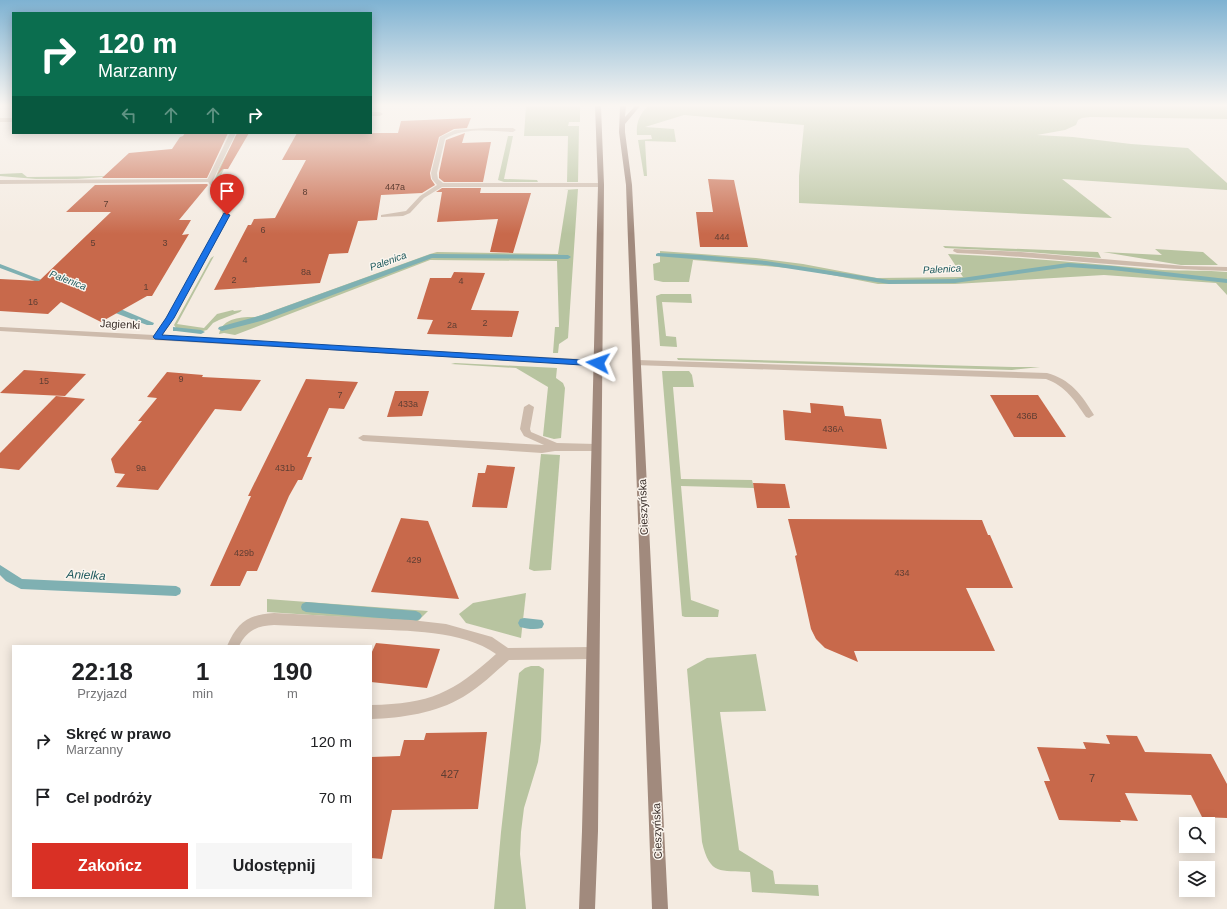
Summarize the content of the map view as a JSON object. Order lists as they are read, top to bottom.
{
  "streets": {
    "main road": ["Cieszyńska"],
    "street": ["Jagienki"]
  },
  "water": ["Palenica", "Anielka"],
  "house_numbers": [
    "447a",
    "8",
    "7",
    "6",
    "444",
    "5",
    "3",
    "4",
    "8a",
    "2",
    "4",
    "1",
    "16",
    "2",
    "2a",
    "9",
    "15",
    "7",
    "433a",
    "436B",
    "436A",
    "9a",
    "431b",
    "429b",
    "429",
    "434",
    "427",
    "7"
  ],
  "page": {
    "turn": ["120 m", "Marzanny"],
    "eta": [
      "22:18",
      "Przyjazd",
      "1",
      "min",
      "190",
      "m"
    ],
    "list": [
      {
        "name": "Skręć w prawo",
        "note": "Marzanny",
        "value": "120 m"
      },
      {
        "name": "Cel podróży",
        "value": "70 m"
      }
    ],
    "buttons": ["Zakończ", "Udostępnij"]
  }
}
